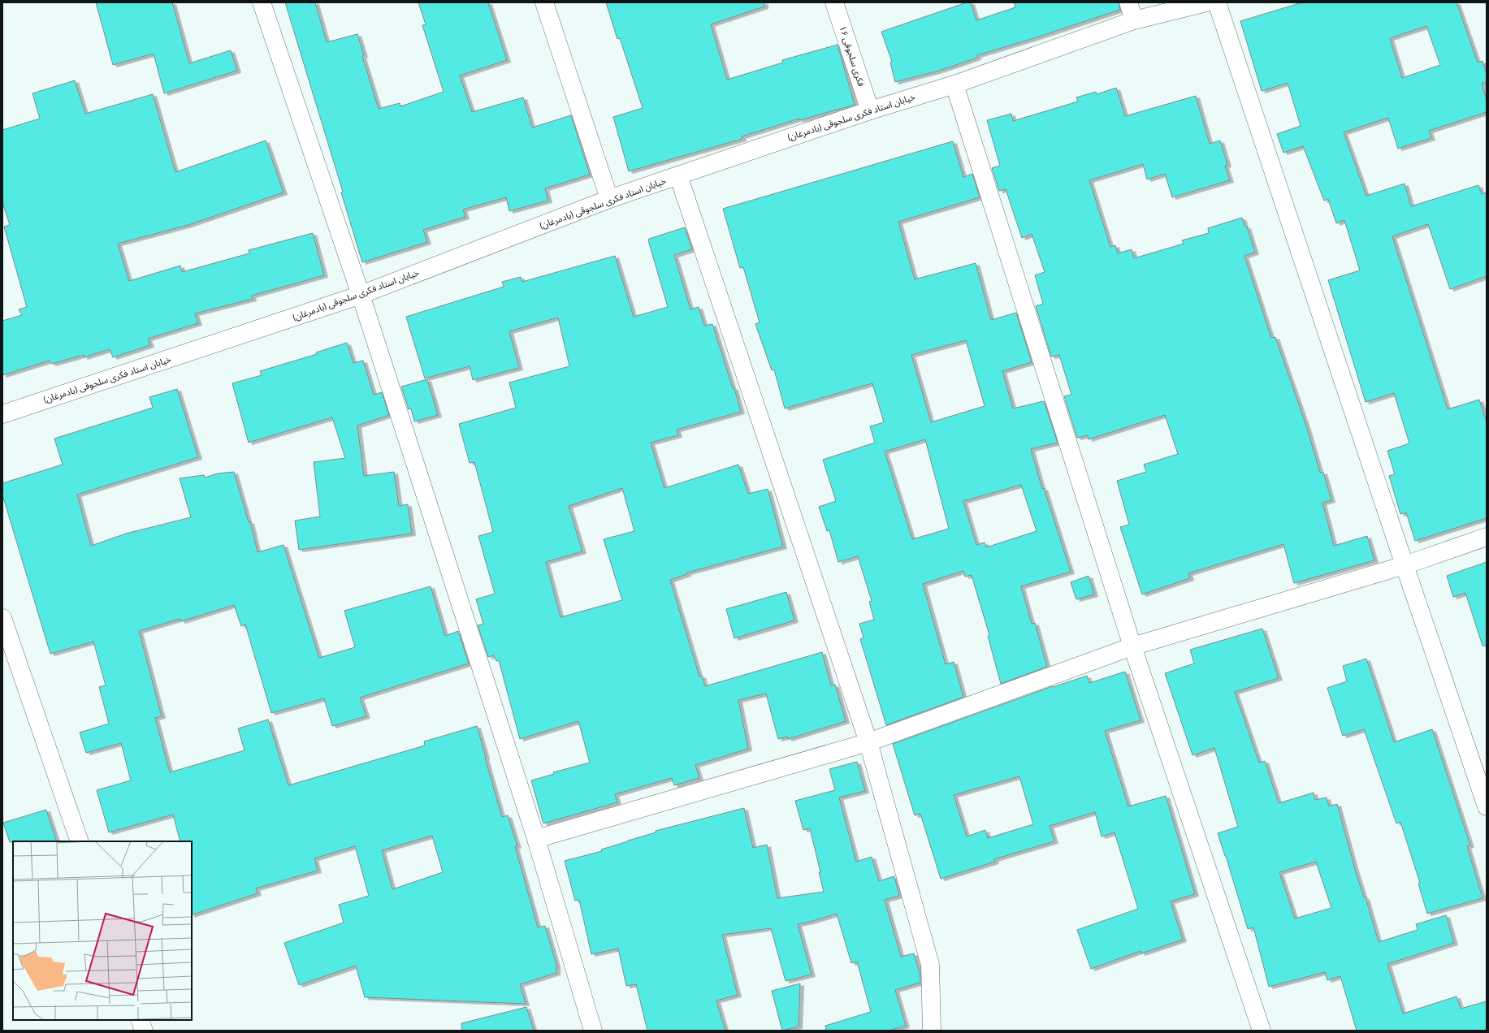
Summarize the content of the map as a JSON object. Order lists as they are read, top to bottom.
{
  "streets": {
    "street": ["فکری سلجوقی ۱۶", "خیابان استاد فکری سلجوقی (بادمرغان)"]
  },
  "crossings": [
    ["فکری سلجوقی ۱۶", "خیابان استاد فکری سلجوقی (بادمرغان)"]
  ]
}
